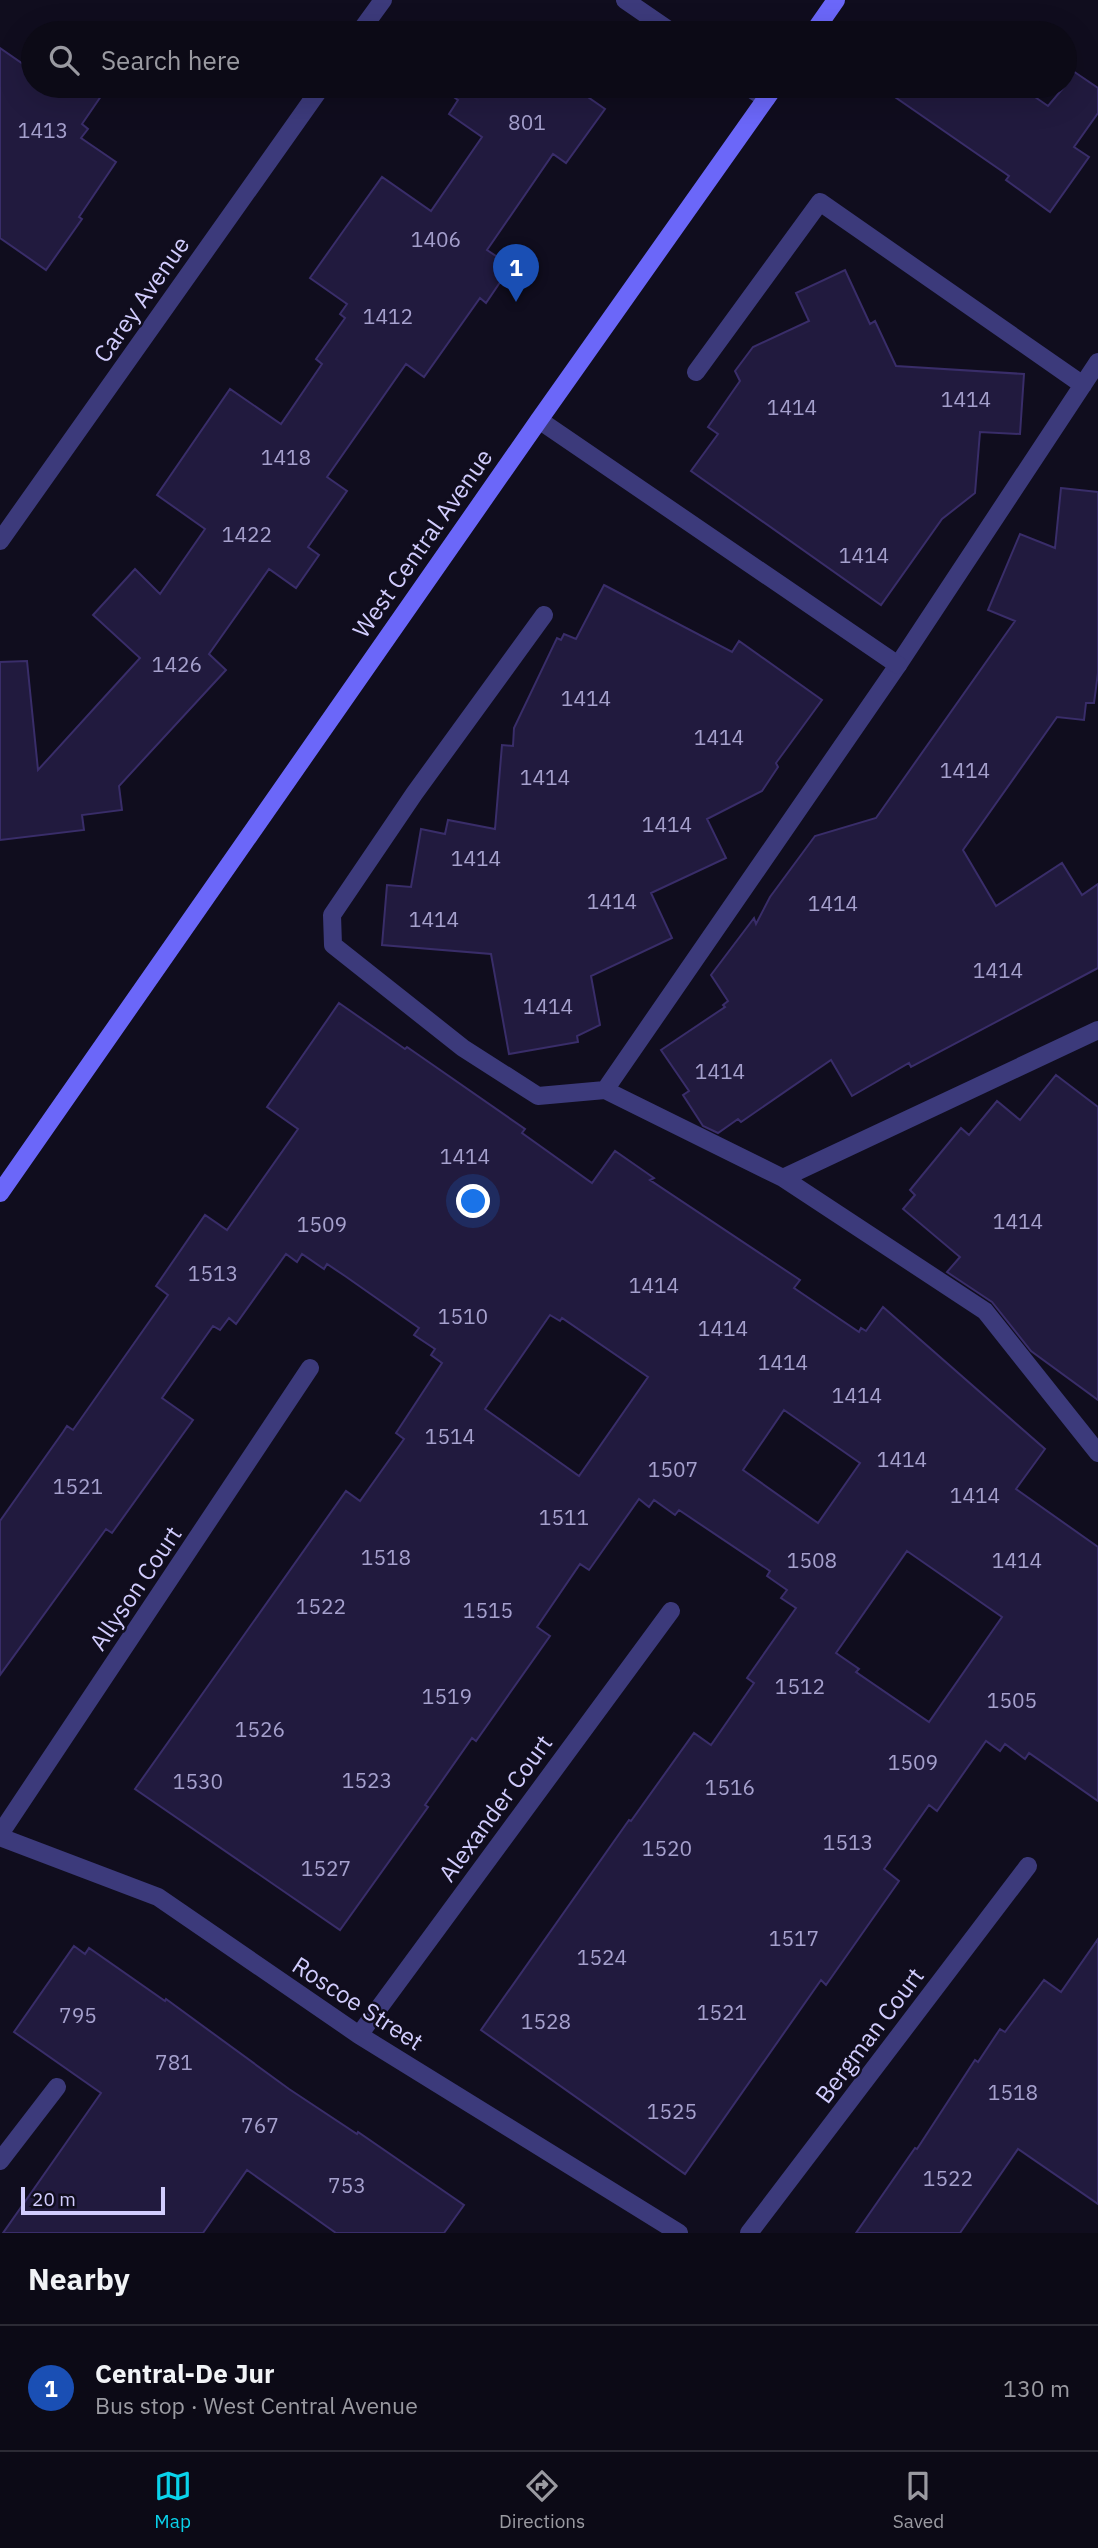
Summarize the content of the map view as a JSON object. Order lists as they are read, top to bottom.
{
  "streets": {
    "main road": ["West Central Avenue"],
    "street": [
      "Carey Avenue",
      "Allyson Court",
      "Alexander Court",
      "Roscoe Street",
      "Bergman Court"
    ]
  },
  "crossings": [
    ["Allyson Court", "Roscoe Street"],
    ["Alexander Court", "Roscoe Street"]
  ],
  "house_numbers": [
    "801",
    "1413",
    "1406",
    "1412",
    "1414",
    "1414",
    "1418",
    "1422",
    "1414",
    "1426",
    "1414",
    "1414",
    "1414",
    "1414",
    "1414",
    "1414",
    "1414",
    "1414",
    "1414",
    "1414",
    "1414",
    "1414",
    "1414",
    "1414",
    "1509",
    "1513",
    "1414",
    "1510",
    "1414",
    "1414",
    "1414",
    "1514",
    "1414",
    "1507",
    "1521",
    "1414",
    "1511",
    "1518",
    "1508",
    "1414",
    "1522",
    "1515",
    "1512",
    "1519",
    "1505",
    "1526",
    "1509",
    "1523",
    "1530",
    "1516",
    "1513",
    "1520",
    "1527",
    "1517",
    "1524",
    "1521",
    "795",
    "1528",
    "781",
    "1518",
    "1525",
    "767",
    "1522",
    "753"
  ],
  "scale_bar": "20 m",
  "page": {
    "search": "Search here",
    "pins": "1",
    "scale": "20 m",
    "heading": "Nearby",
    "list": [
      {
        "mark": "1",
        "name": "Central-De Jur",
        "note": "Bus stop · West Central Avenue",
        "value": "130 m"
      }
    ],
    "nav": ["Map", "Directions", "Saved"]
  }
}
